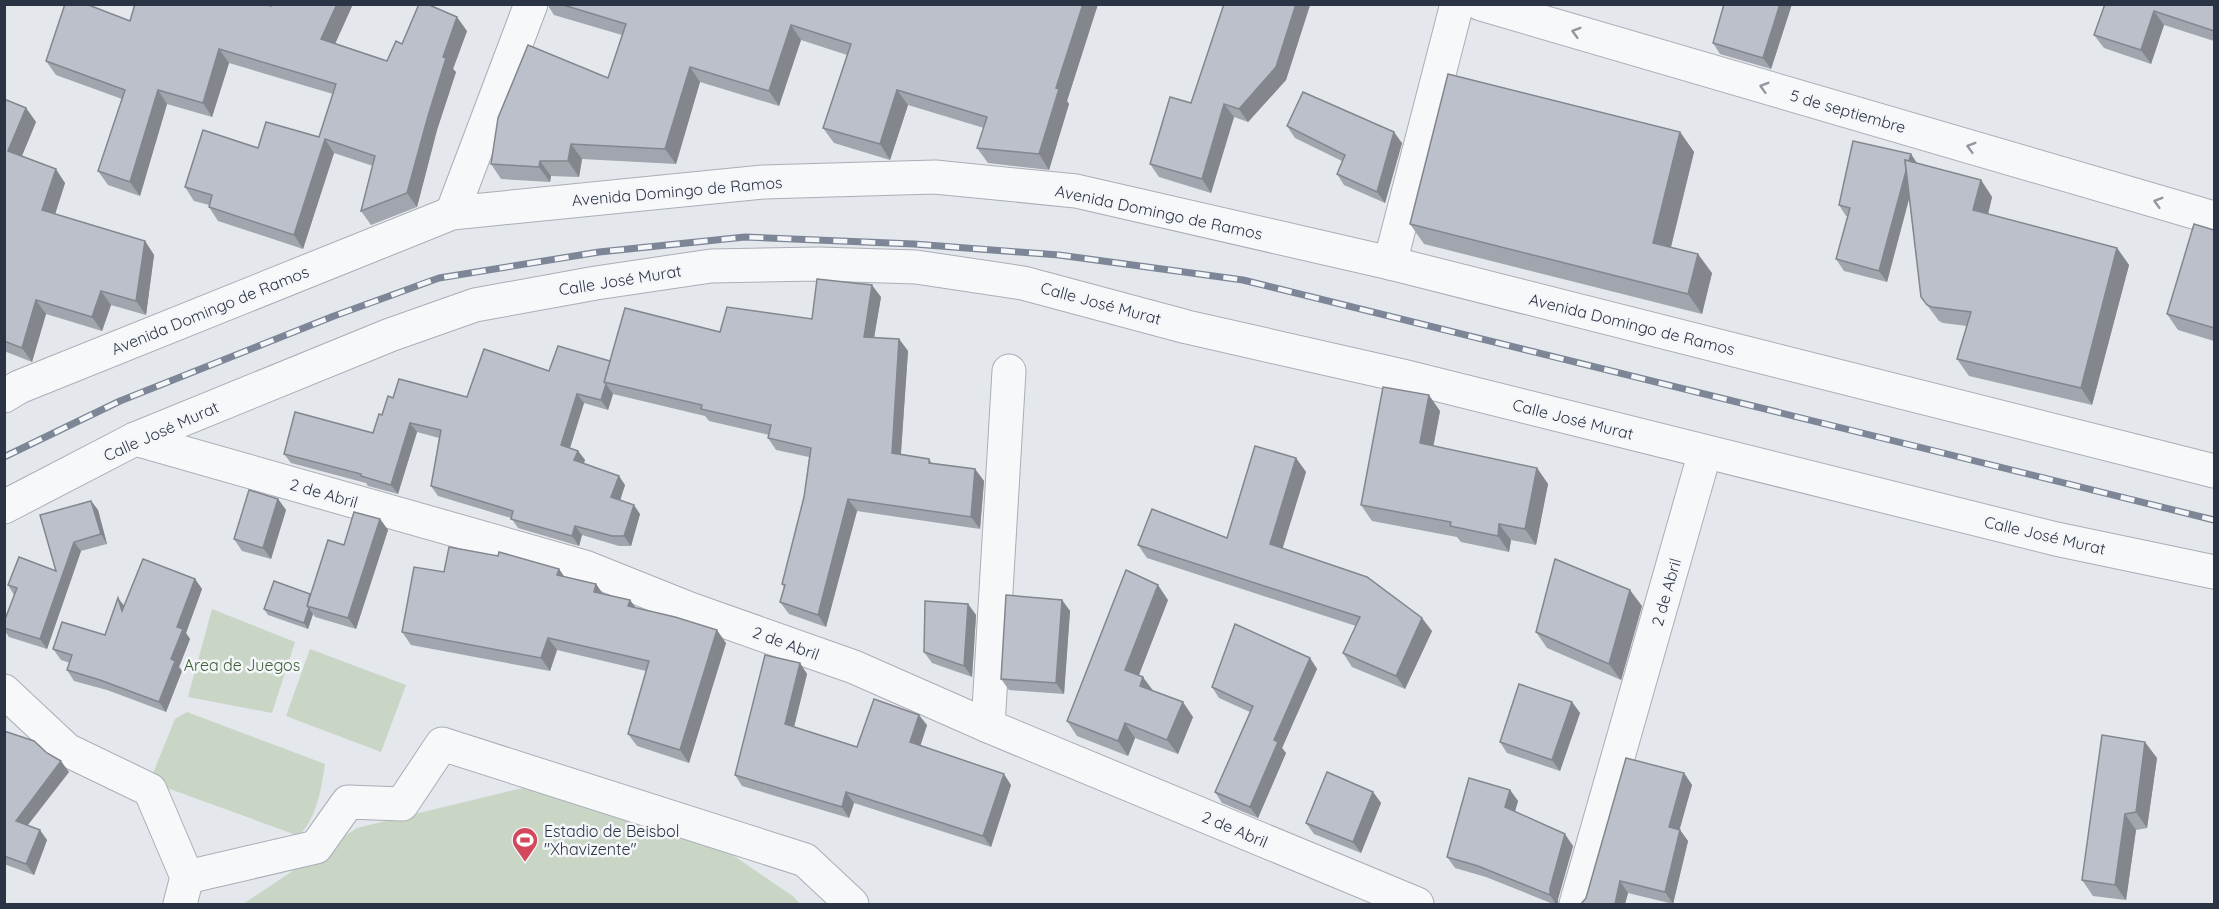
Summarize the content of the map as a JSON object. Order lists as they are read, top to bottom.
{
  "streets": {
    "street": [
      "5 de septiembre",
      "Avenida Domingo de Ramos",
      "Calle José Murat",
      "2 de Abril"
    ]
  },
  "crossings": [
    ["Calle José Murat", "2 de Abril"]
  ],
  "one_way": ["5 de septiembre"],
  "parks": ["Area de Juegos"],
  "places": {
    "sports": ["Estadio de Beisbol \"Xhavizente\""]
  }
}
